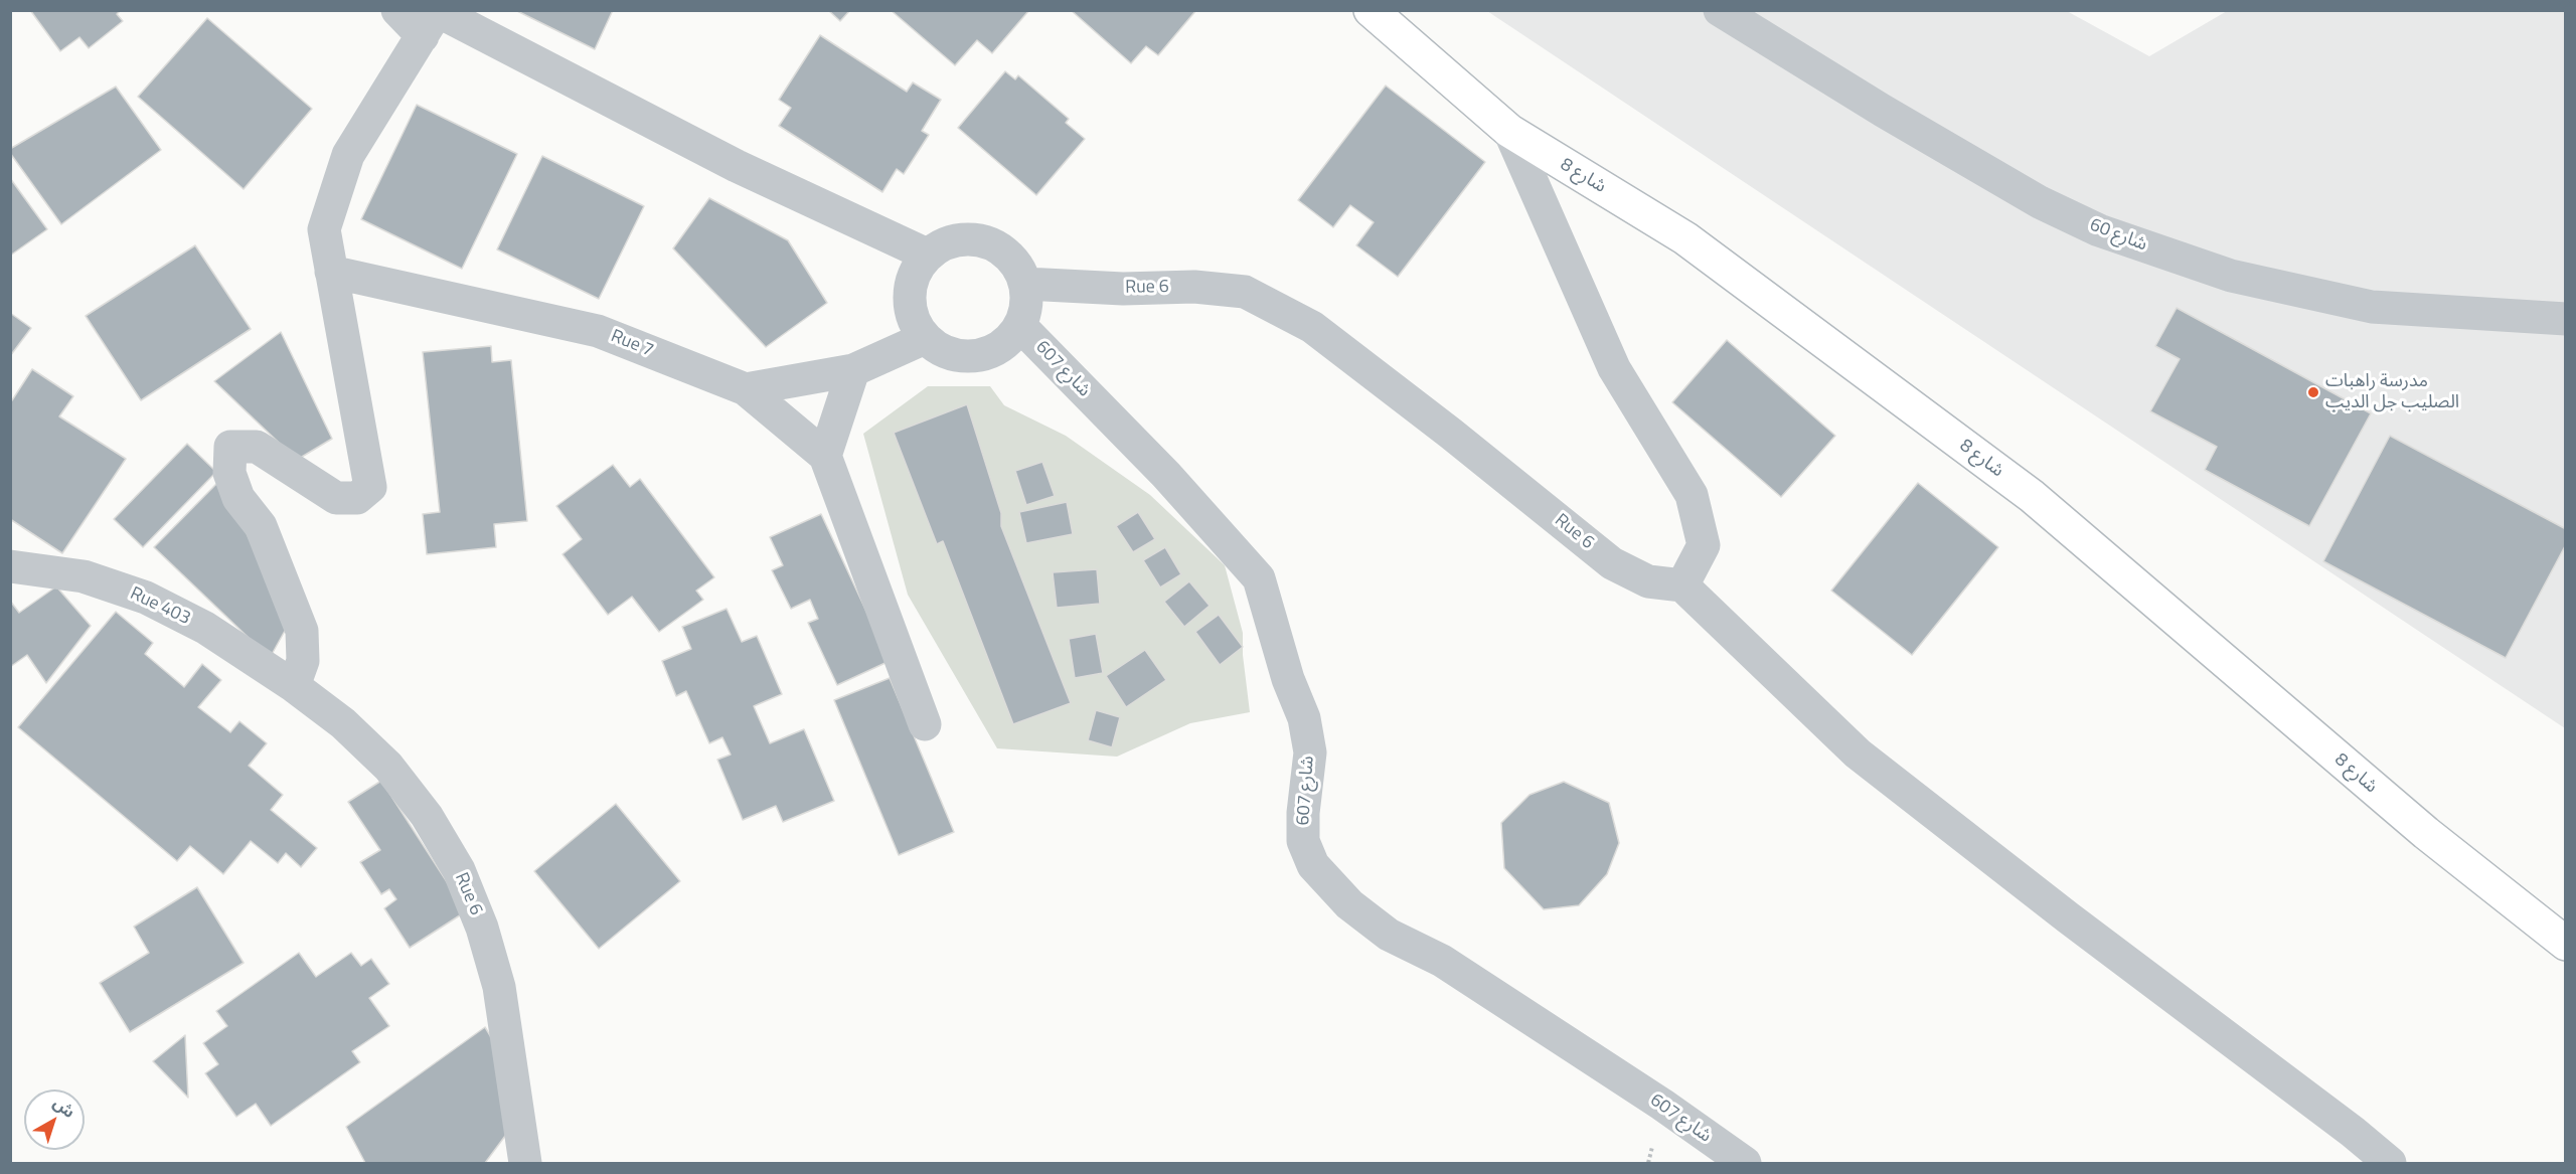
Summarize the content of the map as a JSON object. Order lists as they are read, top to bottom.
{
  "streets": {
    "street": [
      "شارع 8",
      "شارع 60",
      "Rue 6",
      "Rue 7",
      "شارع 607",
      "Rue 403"
    ]
  },
  "crossings": [
    ["Rue 6", "شارع 607"],
    ["Rue 6", "Rue 403"]
  ],
  "places": ["مدرسة راهبات الصليب جل الديب"],
  "north": "top right"
}
